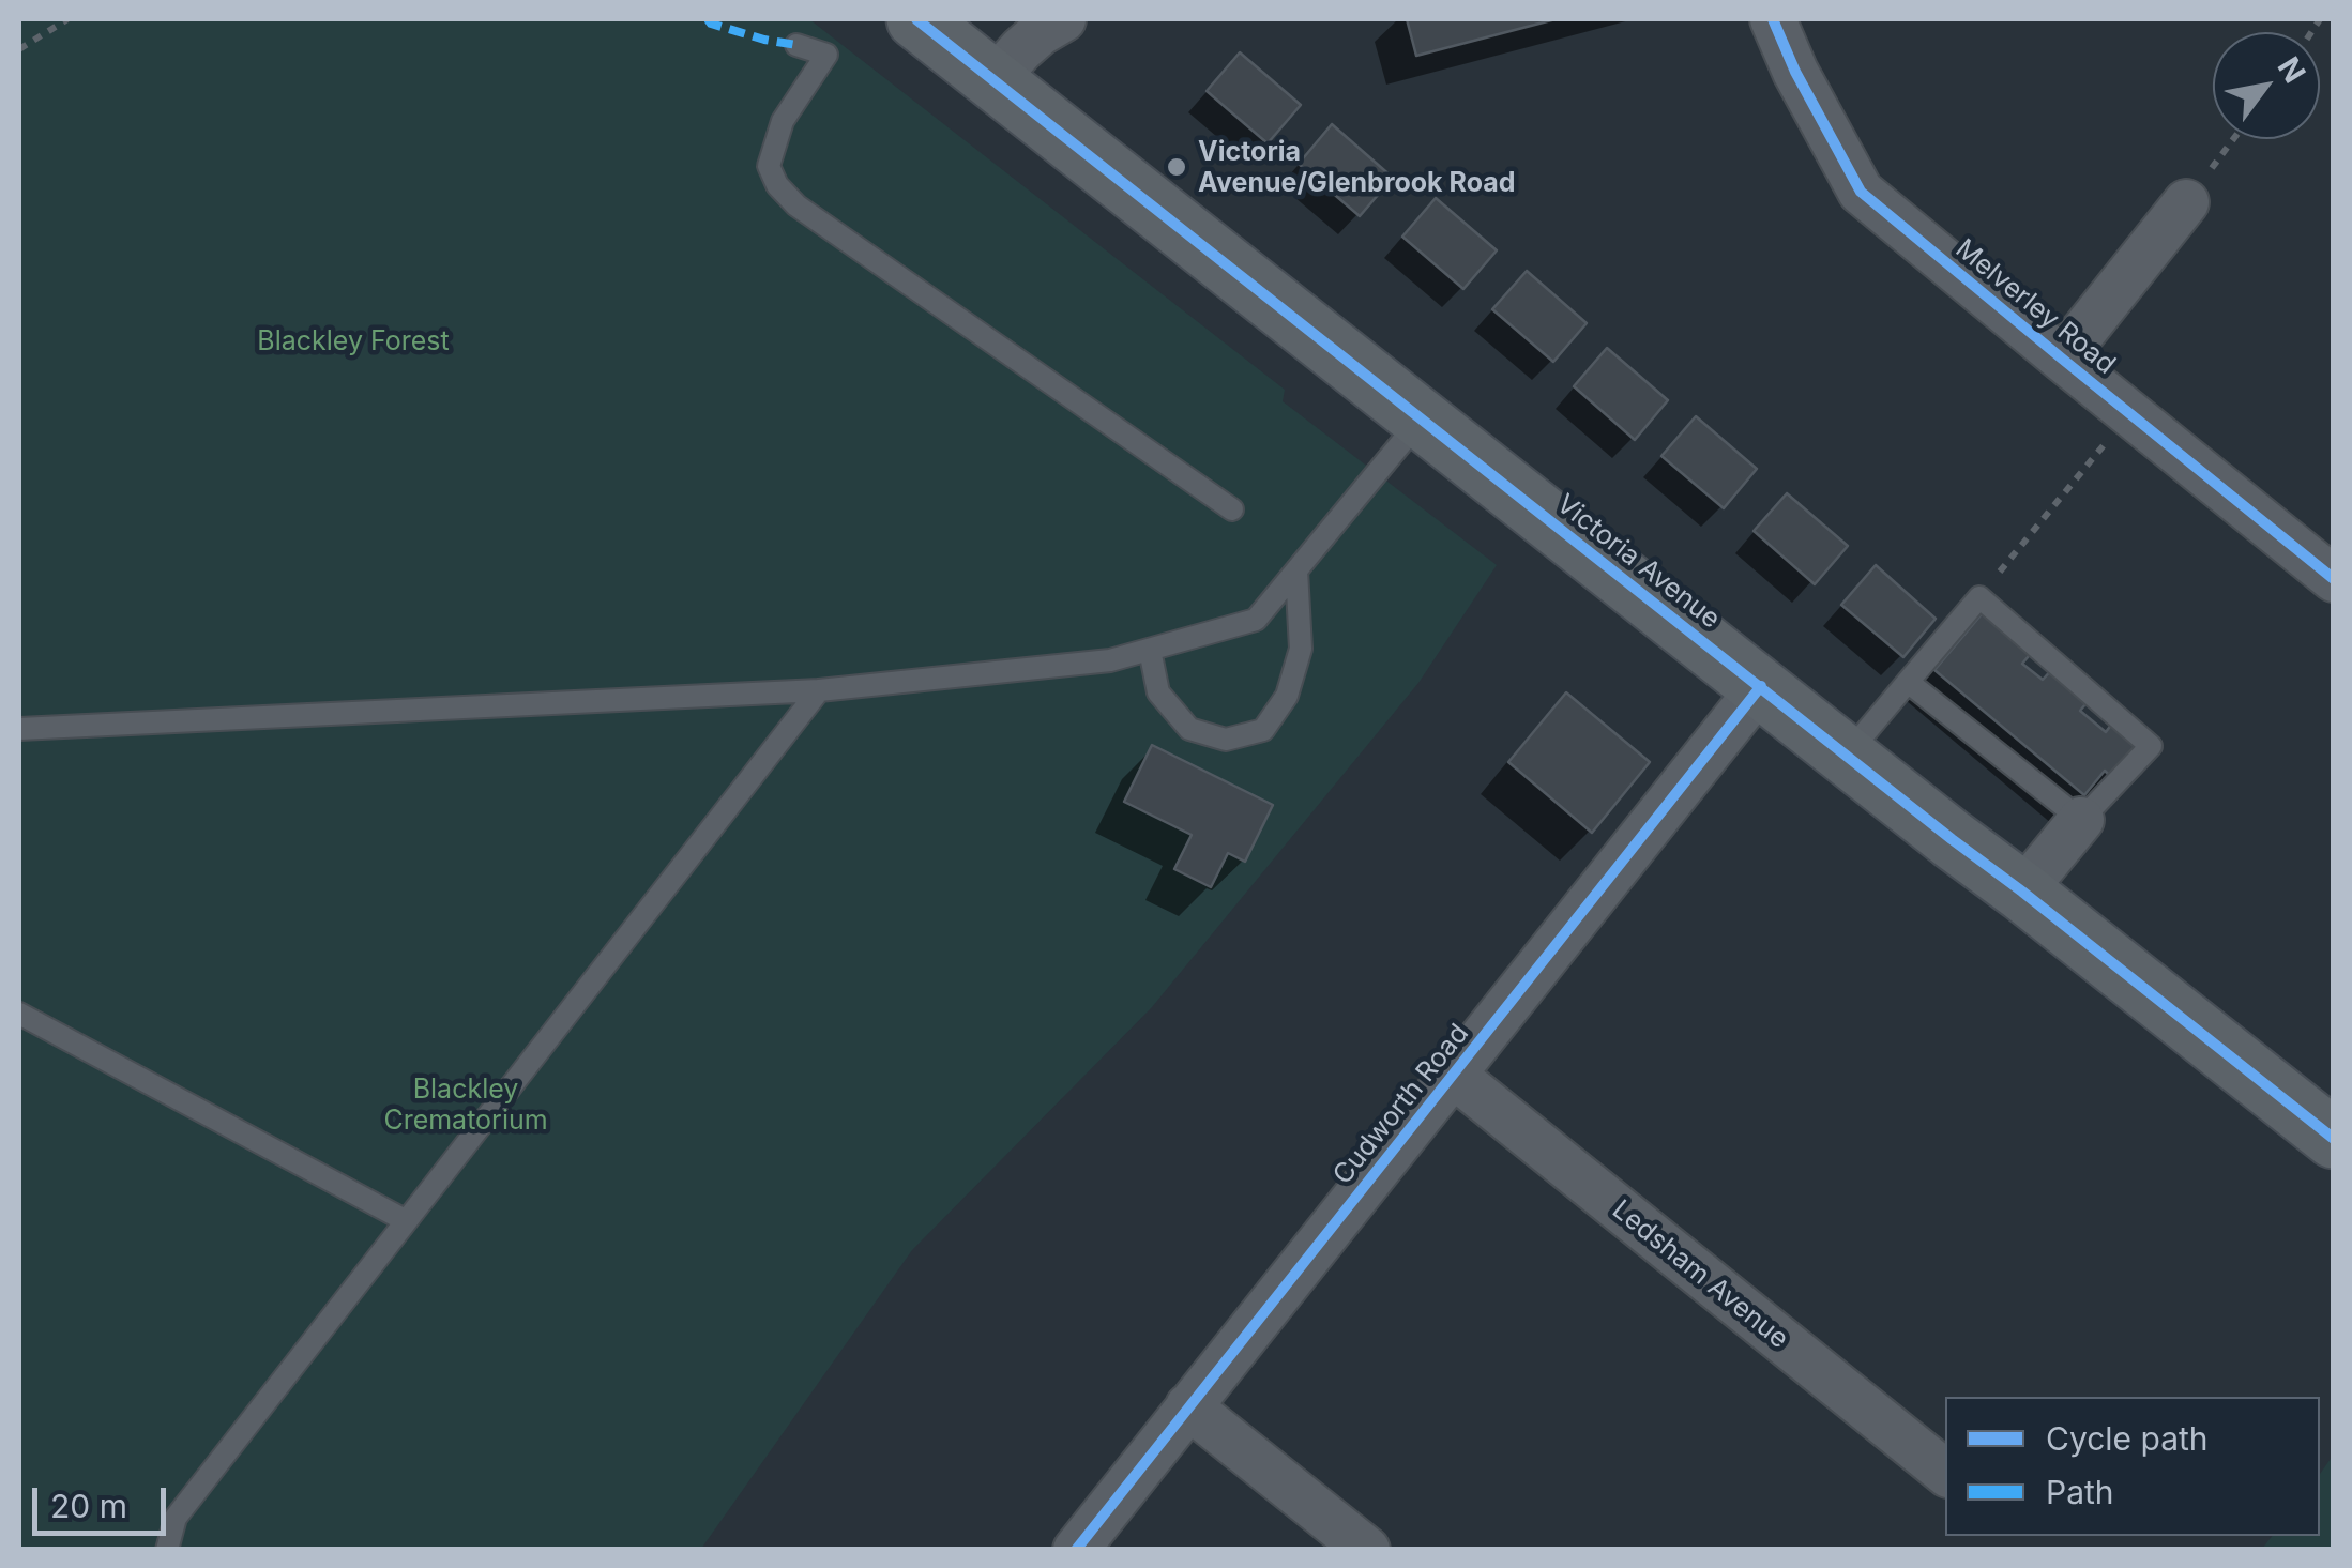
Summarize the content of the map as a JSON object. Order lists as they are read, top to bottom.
{
  "streets": {
    "main road": ["Victoria Avenue"],
    "street": ["Melverley Road", "Cudworth Road", "Ledsham Avenue"]
  },
  "crossings": [
    ["Victoria Avenue", "Cudworth Road"],
    ["Cudworth Road", "Ledsham Avenue"]
  ],
  "parks": ["Blackley Forest", "Blackley Crematorium"],
  "places": ["Victoria Avenue/Glenbrook Road"],
  "legend": ["Cycle path", "Path"],
  "scale_bar": "20 m",
  "north": "top right"
}
